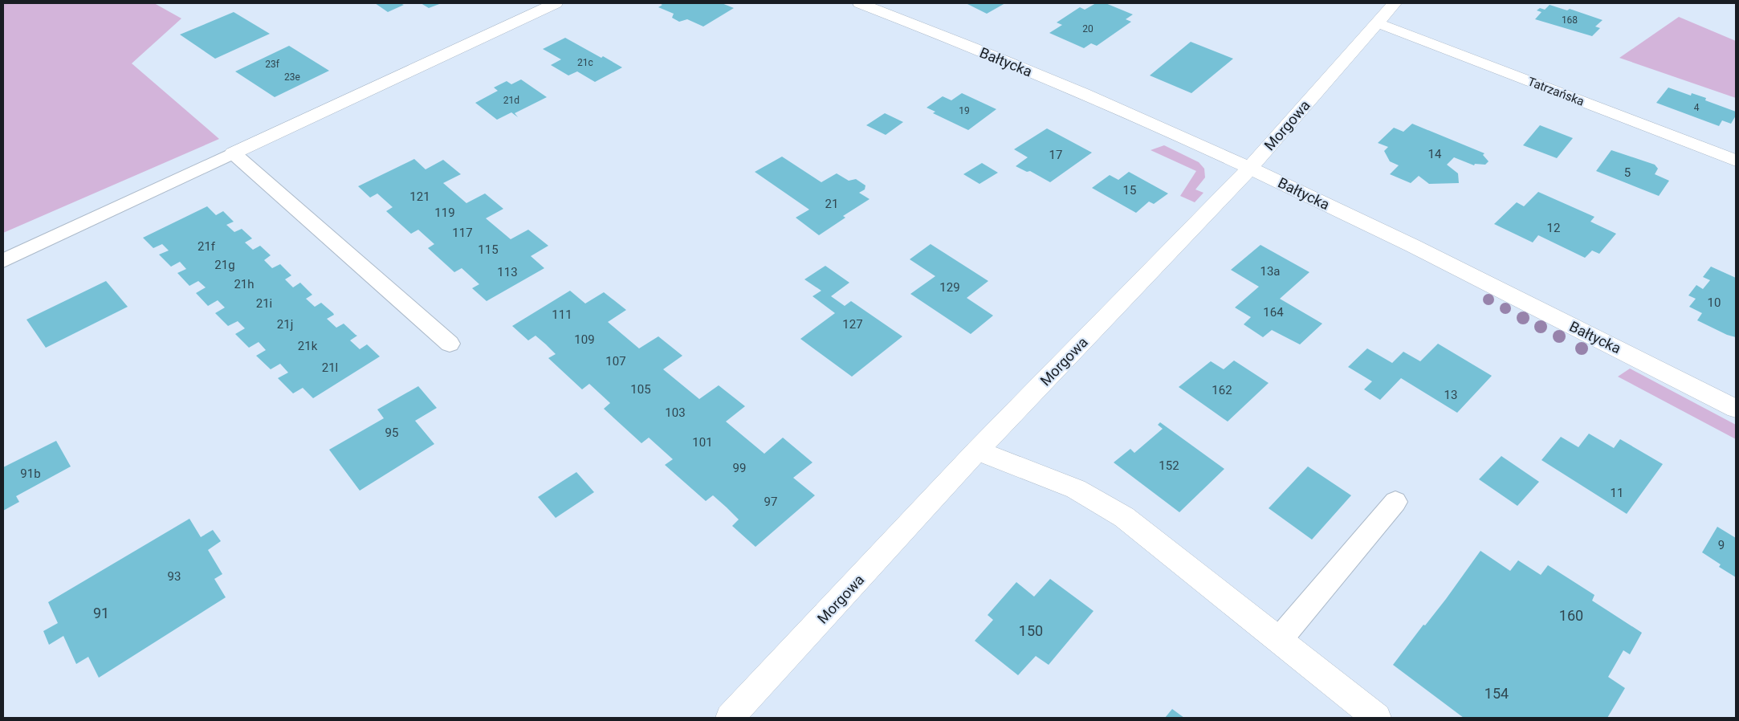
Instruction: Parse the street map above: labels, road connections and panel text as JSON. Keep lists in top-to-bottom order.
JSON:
{
  "streets": {
    "street": ["Bałtycka", "Tatrzańska", "Morgowa"]
  },
  "crossings": [
    ["Bałtycka", "Morgowa"],
    ["Tatrzańska", "Morgowa"]
  ],
  "house_numbers": [
    "168",
    "20",
    "21c",
    "23f",
    "23e",
    "21d",
    "4",
    "19",
    "14",
    "17",
    "5",
    "15",
    "121",
    "21",
    "119",
    "12",
    "117",
    "21f",
    "115",
    "21g",
    "13a",
    "113",
    "21h",
    "129",
    "10",
    "21i",
    "164",
    "111",
    "21j",
    "127",
    "109",
    "21k",
    "107",
    "21l",
    "105",
    "162",
    "13",
    "103",
    "95",
    "101",
    "152",
    "99",
    "91b",
    "11",
    "97",
    "9",
    "93",
    "91",
    "160",
    "150",
    "154"
  ]
}
